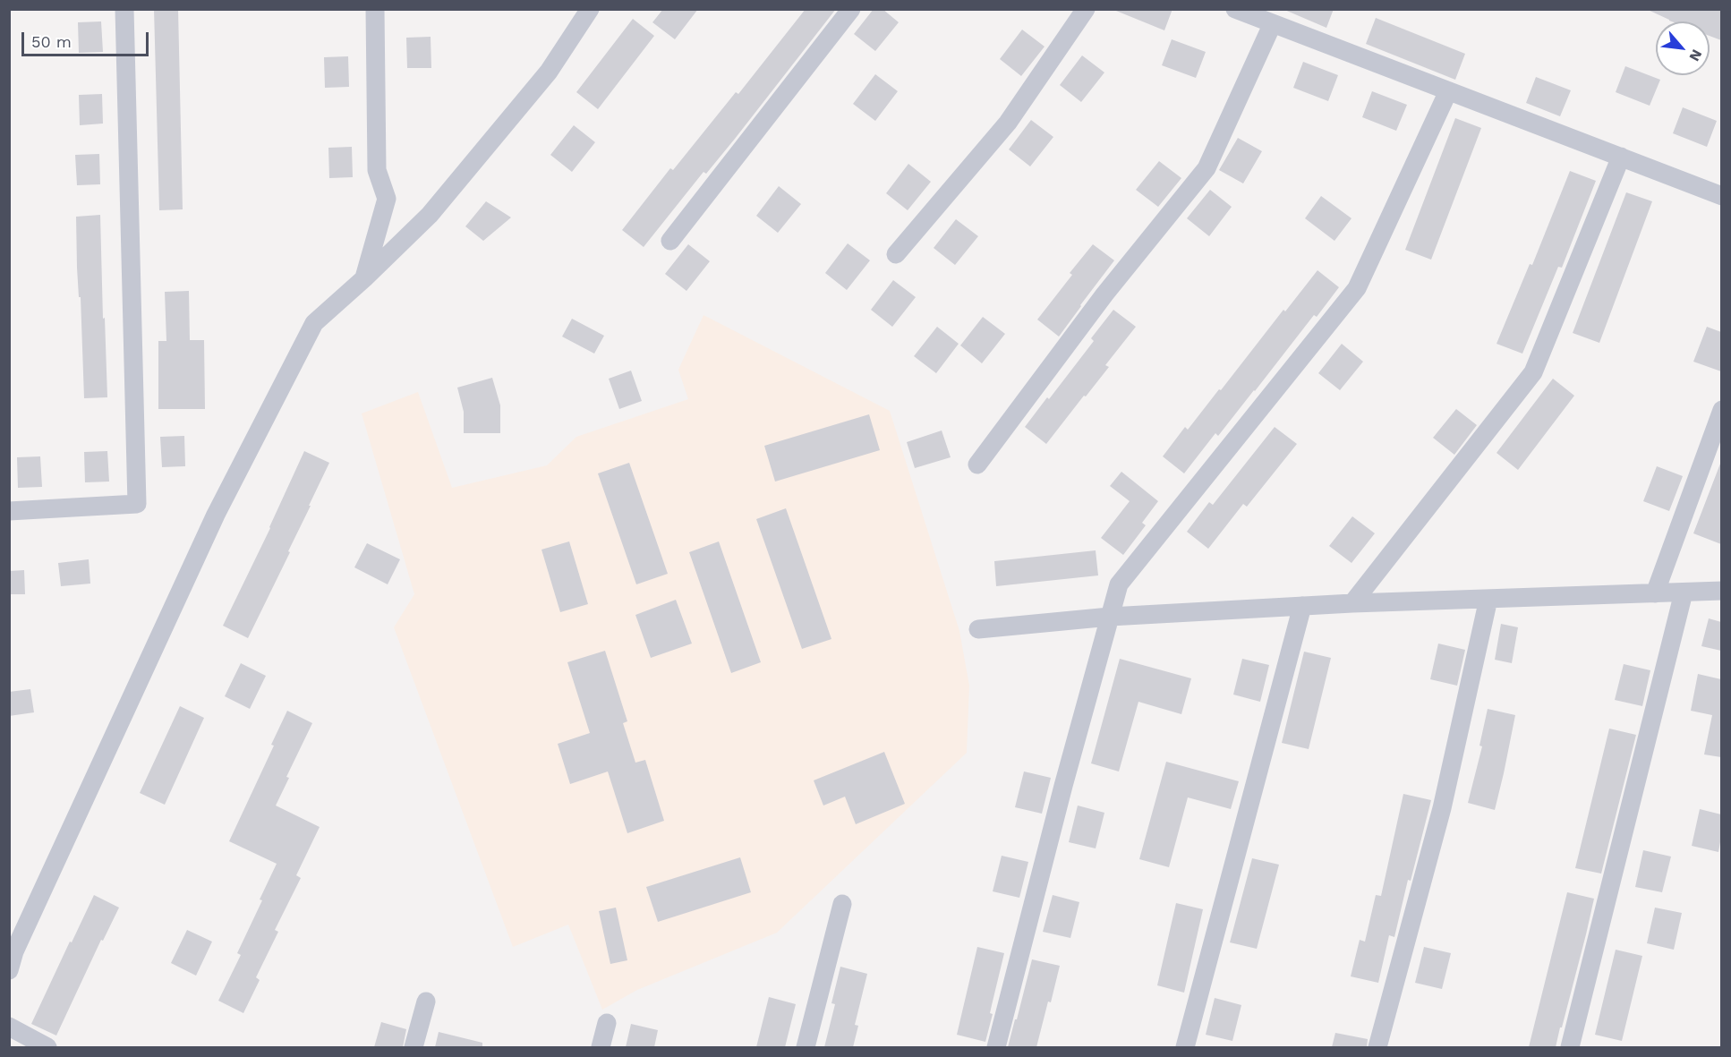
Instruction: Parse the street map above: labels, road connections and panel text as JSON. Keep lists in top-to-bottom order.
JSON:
{
  "scale_bar": "50 m",
  "north": "bottom right"
}
